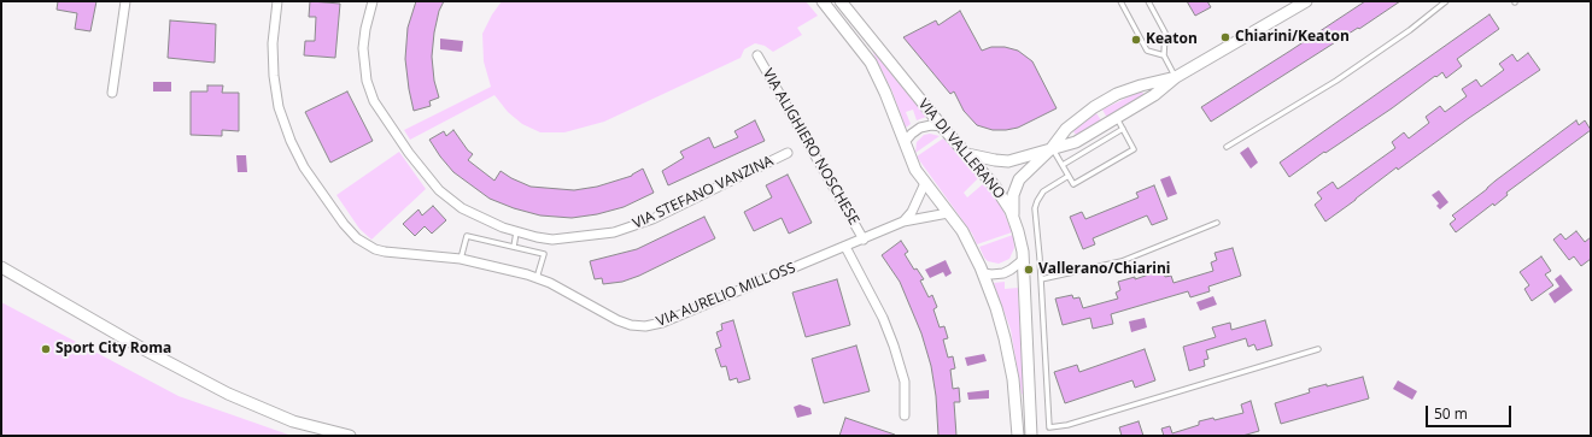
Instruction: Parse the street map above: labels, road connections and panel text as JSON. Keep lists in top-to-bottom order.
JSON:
{
  "streets": {
    "street": [
      "VIA ALIGHIERO NOSCHESE",
      "VIA DI VALLERANO",
      "VIA STEFANO VANZINA",
      "VIA AURELIO MILLOSS"
    ]
  },
  "crossings": [
    ["VIA ALIGHIERO NOSCHESE", "VIA AURELIO MILLOSS"],
    ["VIA DI VALLERANO", "VIA AURELIO MILLOSS"]
  ],
  "places": [
    "Chiarini/Keaton",
    "Keaton",
    "Vallerano/Chiarini",
    "Sport City Roma"
  ],
  "scale_bar": "50 m"
}
